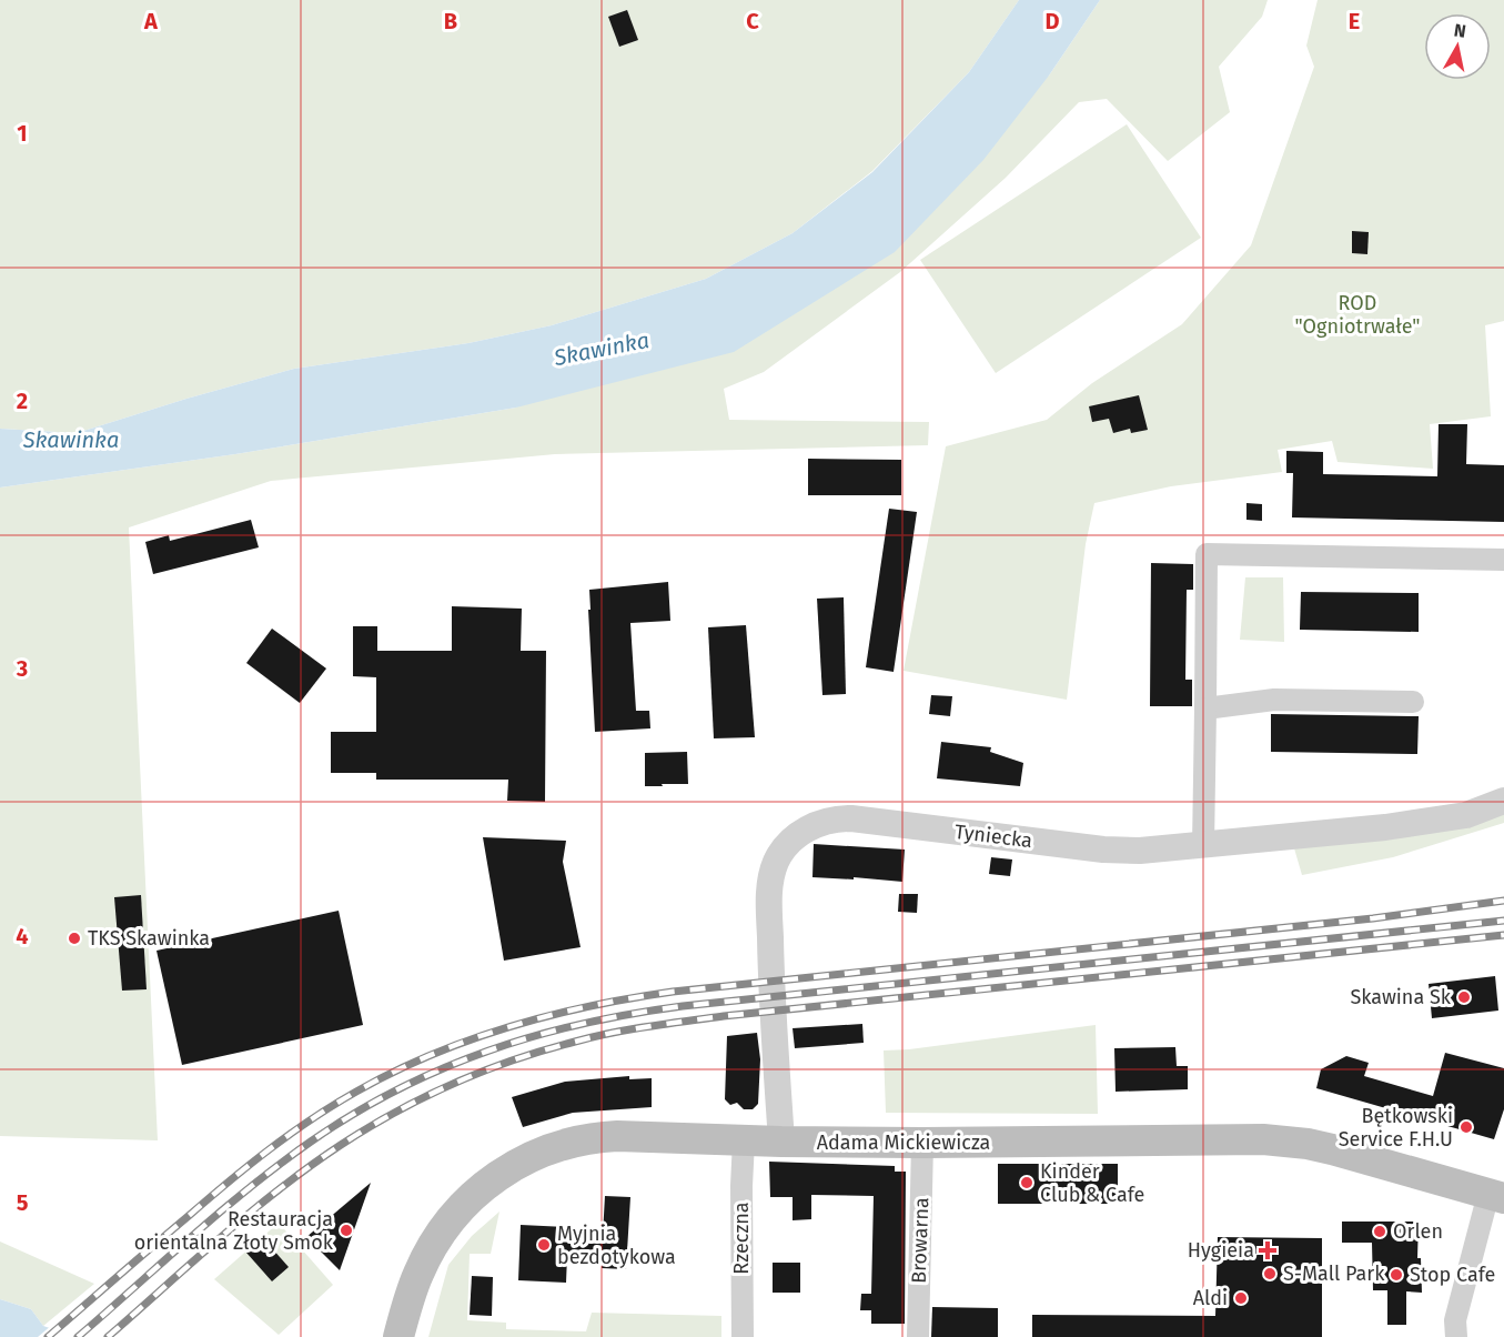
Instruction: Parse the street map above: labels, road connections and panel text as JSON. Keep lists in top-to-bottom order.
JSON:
{
  "streets": {
    "main road": ["Adama Mickiewicza"],
    "street": ["Tyniecka", "Rzeczna", "Browarna"]
  },
  "crossings": [
    ["Tyniecka", "Adama Mickiewicza"],
    ["Adama Mickiewicza", "Rzeczna"],
    ["Adama Mickiewicza", "Browarna"]
  ],
  "water": ["Skawinka"],
  "parks": ["ROD \"Ogniotrwałe\""],
  "places": {
    "other": [
      "TKS Skawinka",
      "Skawina Sk",
      "Bętkowski Service F.H.U",
      "Kinder Club & Cafe",
      "Restauracja orientalna Złoty Smok",
      "Orlen",
      "Myjnia bezdotykowa",
      "S-Mall Park",
      "Stop Cafe",
      "Aldi"
    ],
    "health": ["Hygieia"]
  },
  "north": "top",
  "grid": {
    "columns": [
      "A",
      "B",
      "C",
      "D",
      "E"
    ],
    "rows": [
      "1",
      "2",
      "3",
      "4",
      "5"
    ]
  }
}
